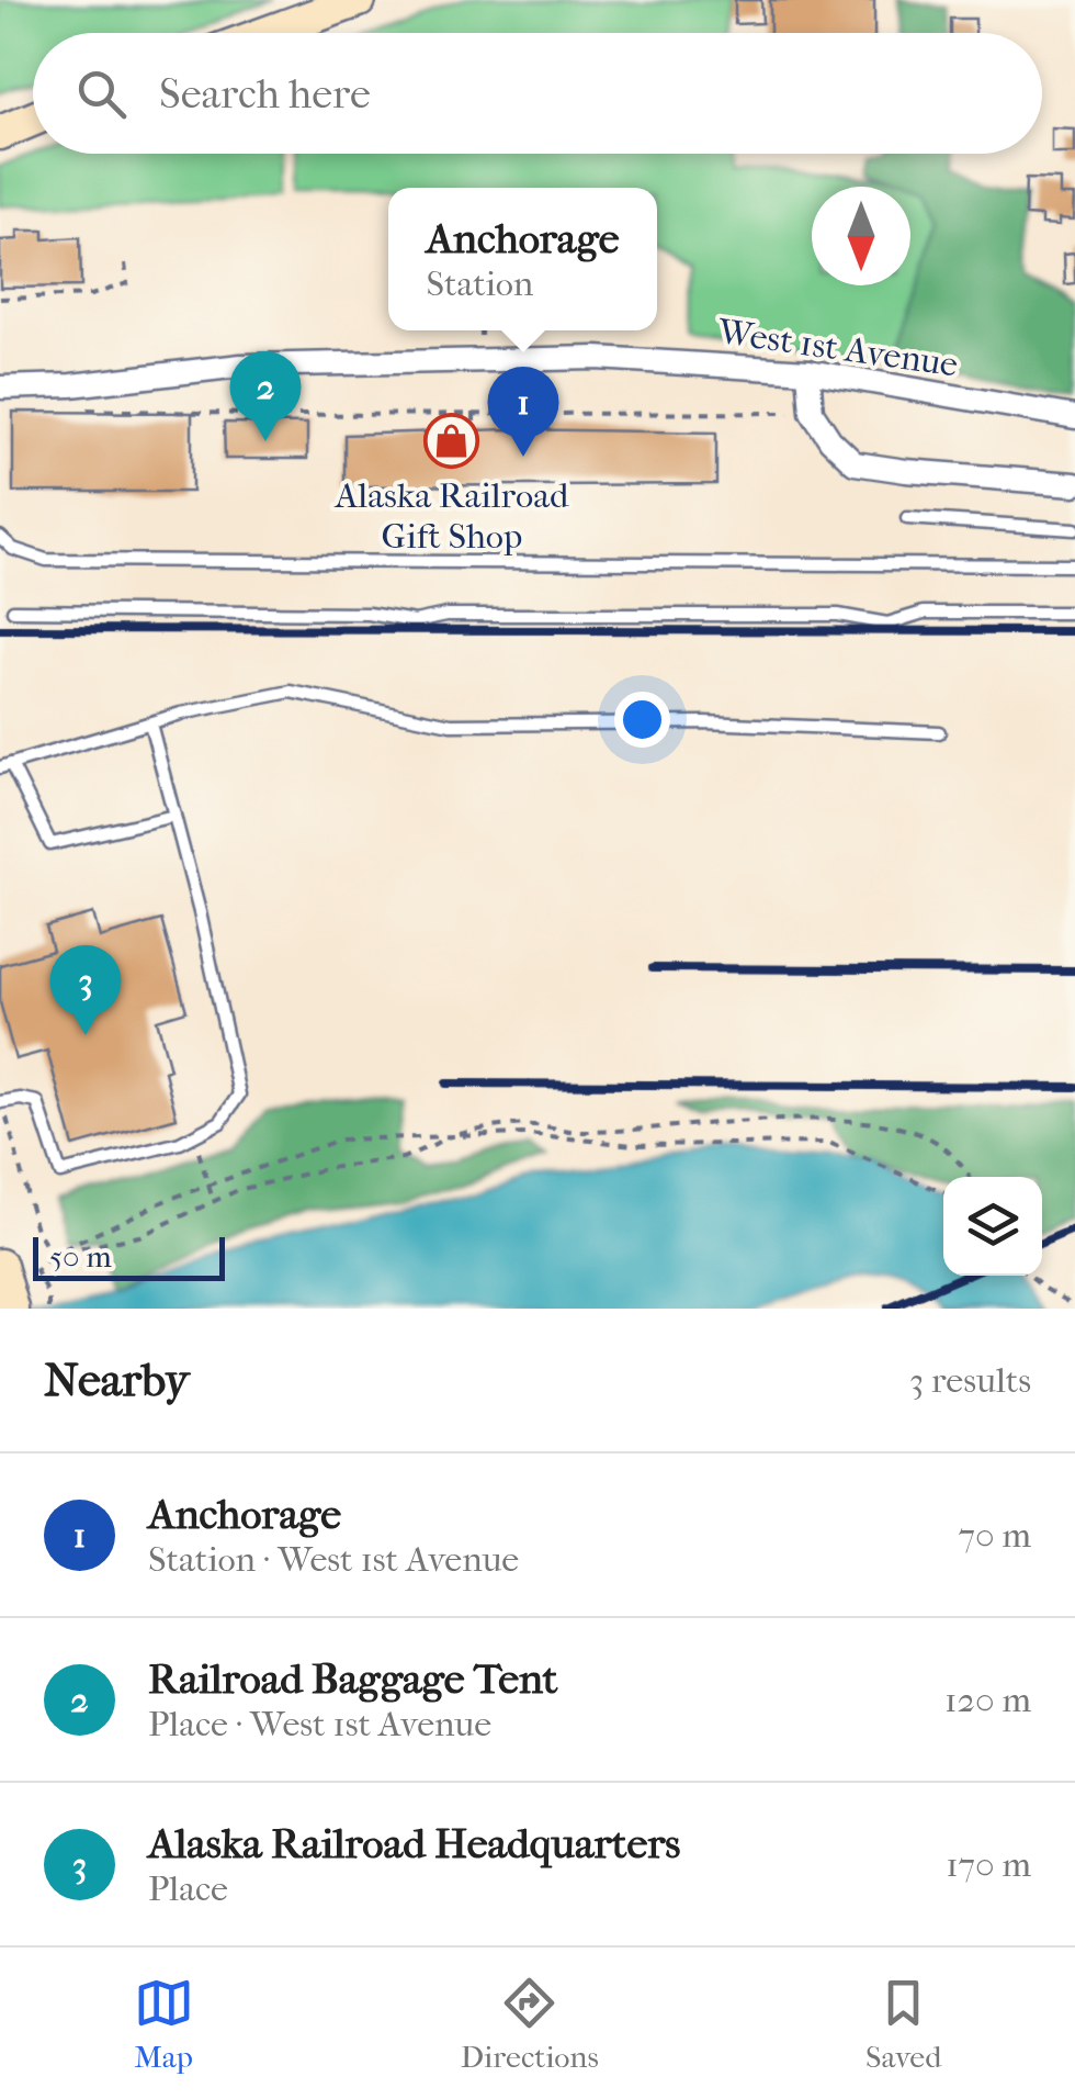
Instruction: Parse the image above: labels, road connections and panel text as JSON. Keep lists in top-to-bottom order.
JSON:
{
  "streets": {
    "street": ["West 1st Avenue"]
  },
  "places": {
    "shop": ["Alaska Railroad Gift Shop"]
  },
  "scale_bar": "50 m",
  "north": "bottom",
  "page": {
    "search": "Search here",
    "popup": ["Anchorage", "Station"],
    "pins": ["2", "1", "3"],
    "scale": "50 m",
    "heading": ["Nearby", "3 results"],
    "list": [
      {
        "mark": "1",
        "name": "Anchorage",
        "note": "Station · West 1st Avenue",
        "value": "70 m"
      },
      {
        "mark": "2",
        "name": "Railroad Baggage Tent",
        "note": "Place · West 1st Avenue",
        "value": "120 m"
      },
      {
        "mark": "3",
        "name": "Alaska Railroad Headquarters",
        "note": "Place",
        "value": "170 m"
      }
    ],
    "nav": ["Map", "Directions", "Saved"]
  }
}
